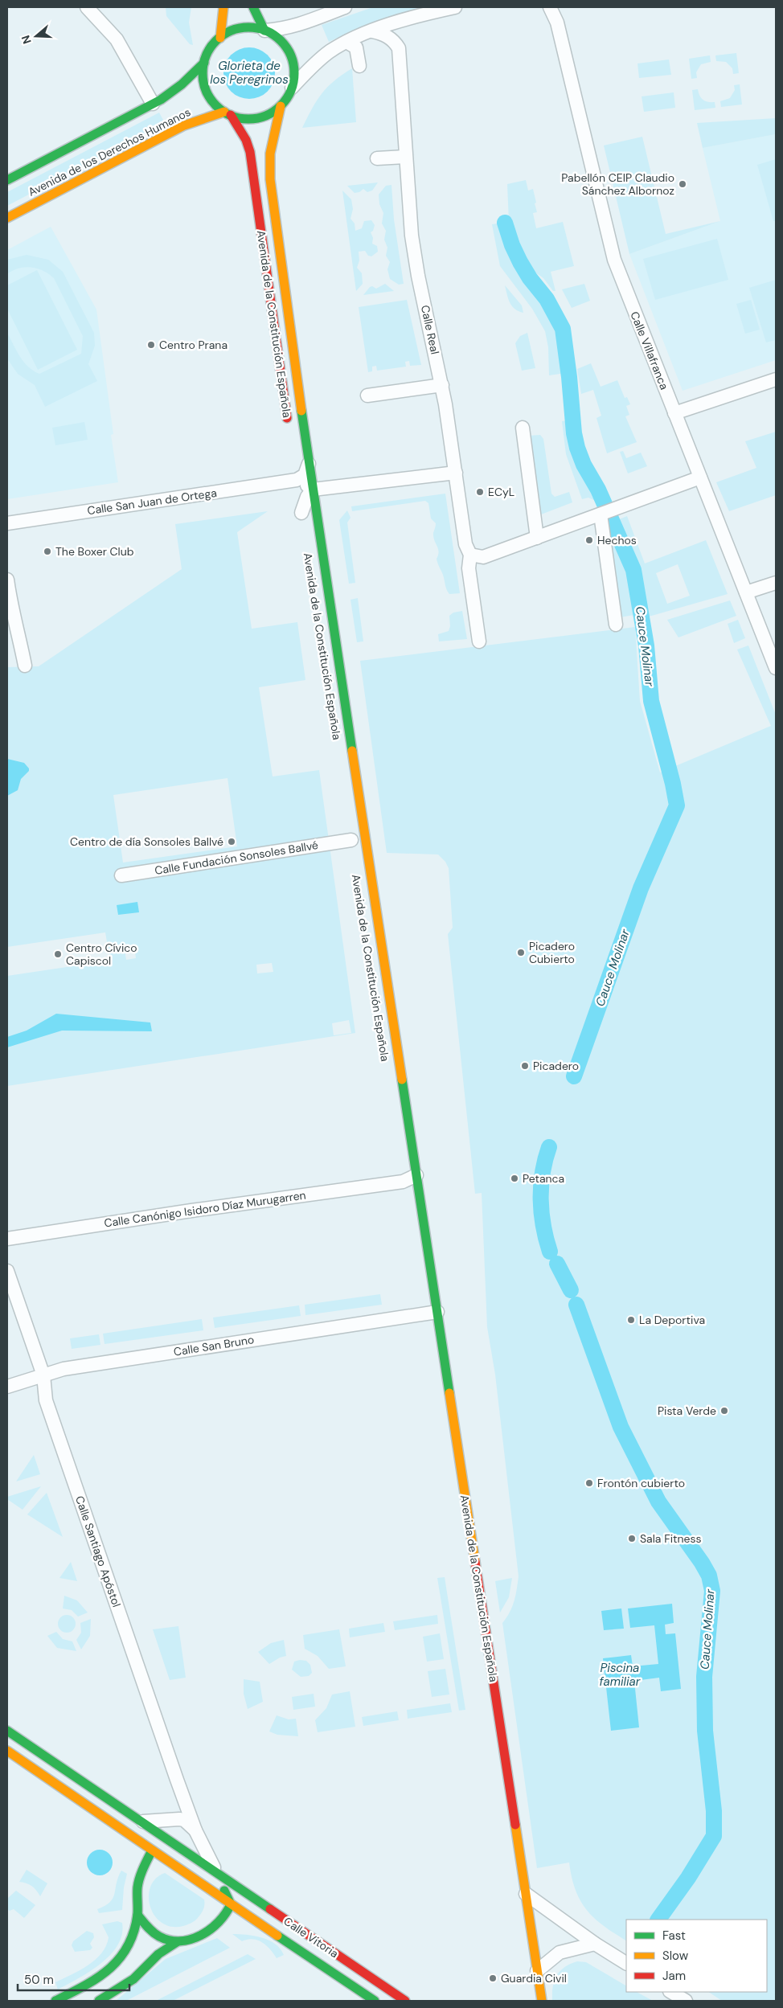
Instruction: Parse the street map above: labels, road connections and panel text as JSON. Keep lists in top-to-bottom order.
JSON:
{
  "streets": {
    "main road": ["Avenida de los Derechos Humanos", "Avenida de la Constitución Española", "Calle Vitoria"],
    "street": [
      "Calle Real",
      "Calle Villafranca",
      "Calle San Juan de Ortega",
      "Calle Fundación Sonsoles Ballvé",
      "Calle Canónigo Isidoro Díaz Murugarren",
      "Calle San Bruno",
      "Calle Santiago Apóstol"
    ]
  },
  "crossings": [
    ["Avenida de los Derechos Humanos", "Avenida de la Constitución Española"],
    ["Avenida de la Constitución Española", "Calle Canónigo Isidoro Díaz Murugarren"],
    ["Avenida de la Constitución Española", "Calle San Bruno"],
    ["Calle San Bruno", "Calle Santiago Apóstol"],
    ["Calle Santiago Apóstol", "Calle Vitoria"]
  ],
  "water": ["Glorieta de los Peregrinos", "Cauce Molinar", "Piscina familiar"],
  "places": [
    "Pabellón CEIP Claudio Sánchez Albornoz",
    "Centro Prana",
    "ECyL",
    "Hechos",
    "The Boxer Club",
    "Centro de día Sonsoles Ballvé",
    "Picadero Cubierto",
    "Centro Cívico Capiscol",
    "Picadero",
    "Petanca",
    "La Deportiva",
    "Pista Verde",
    "Frontón cubierto",
    "Sala Fitness",
    "Guardia Civil"
  ],
  "legend": ["Fast", "Slow", "Jam"],
  "scale_bar": "50 m",
  "north": "left"
}
